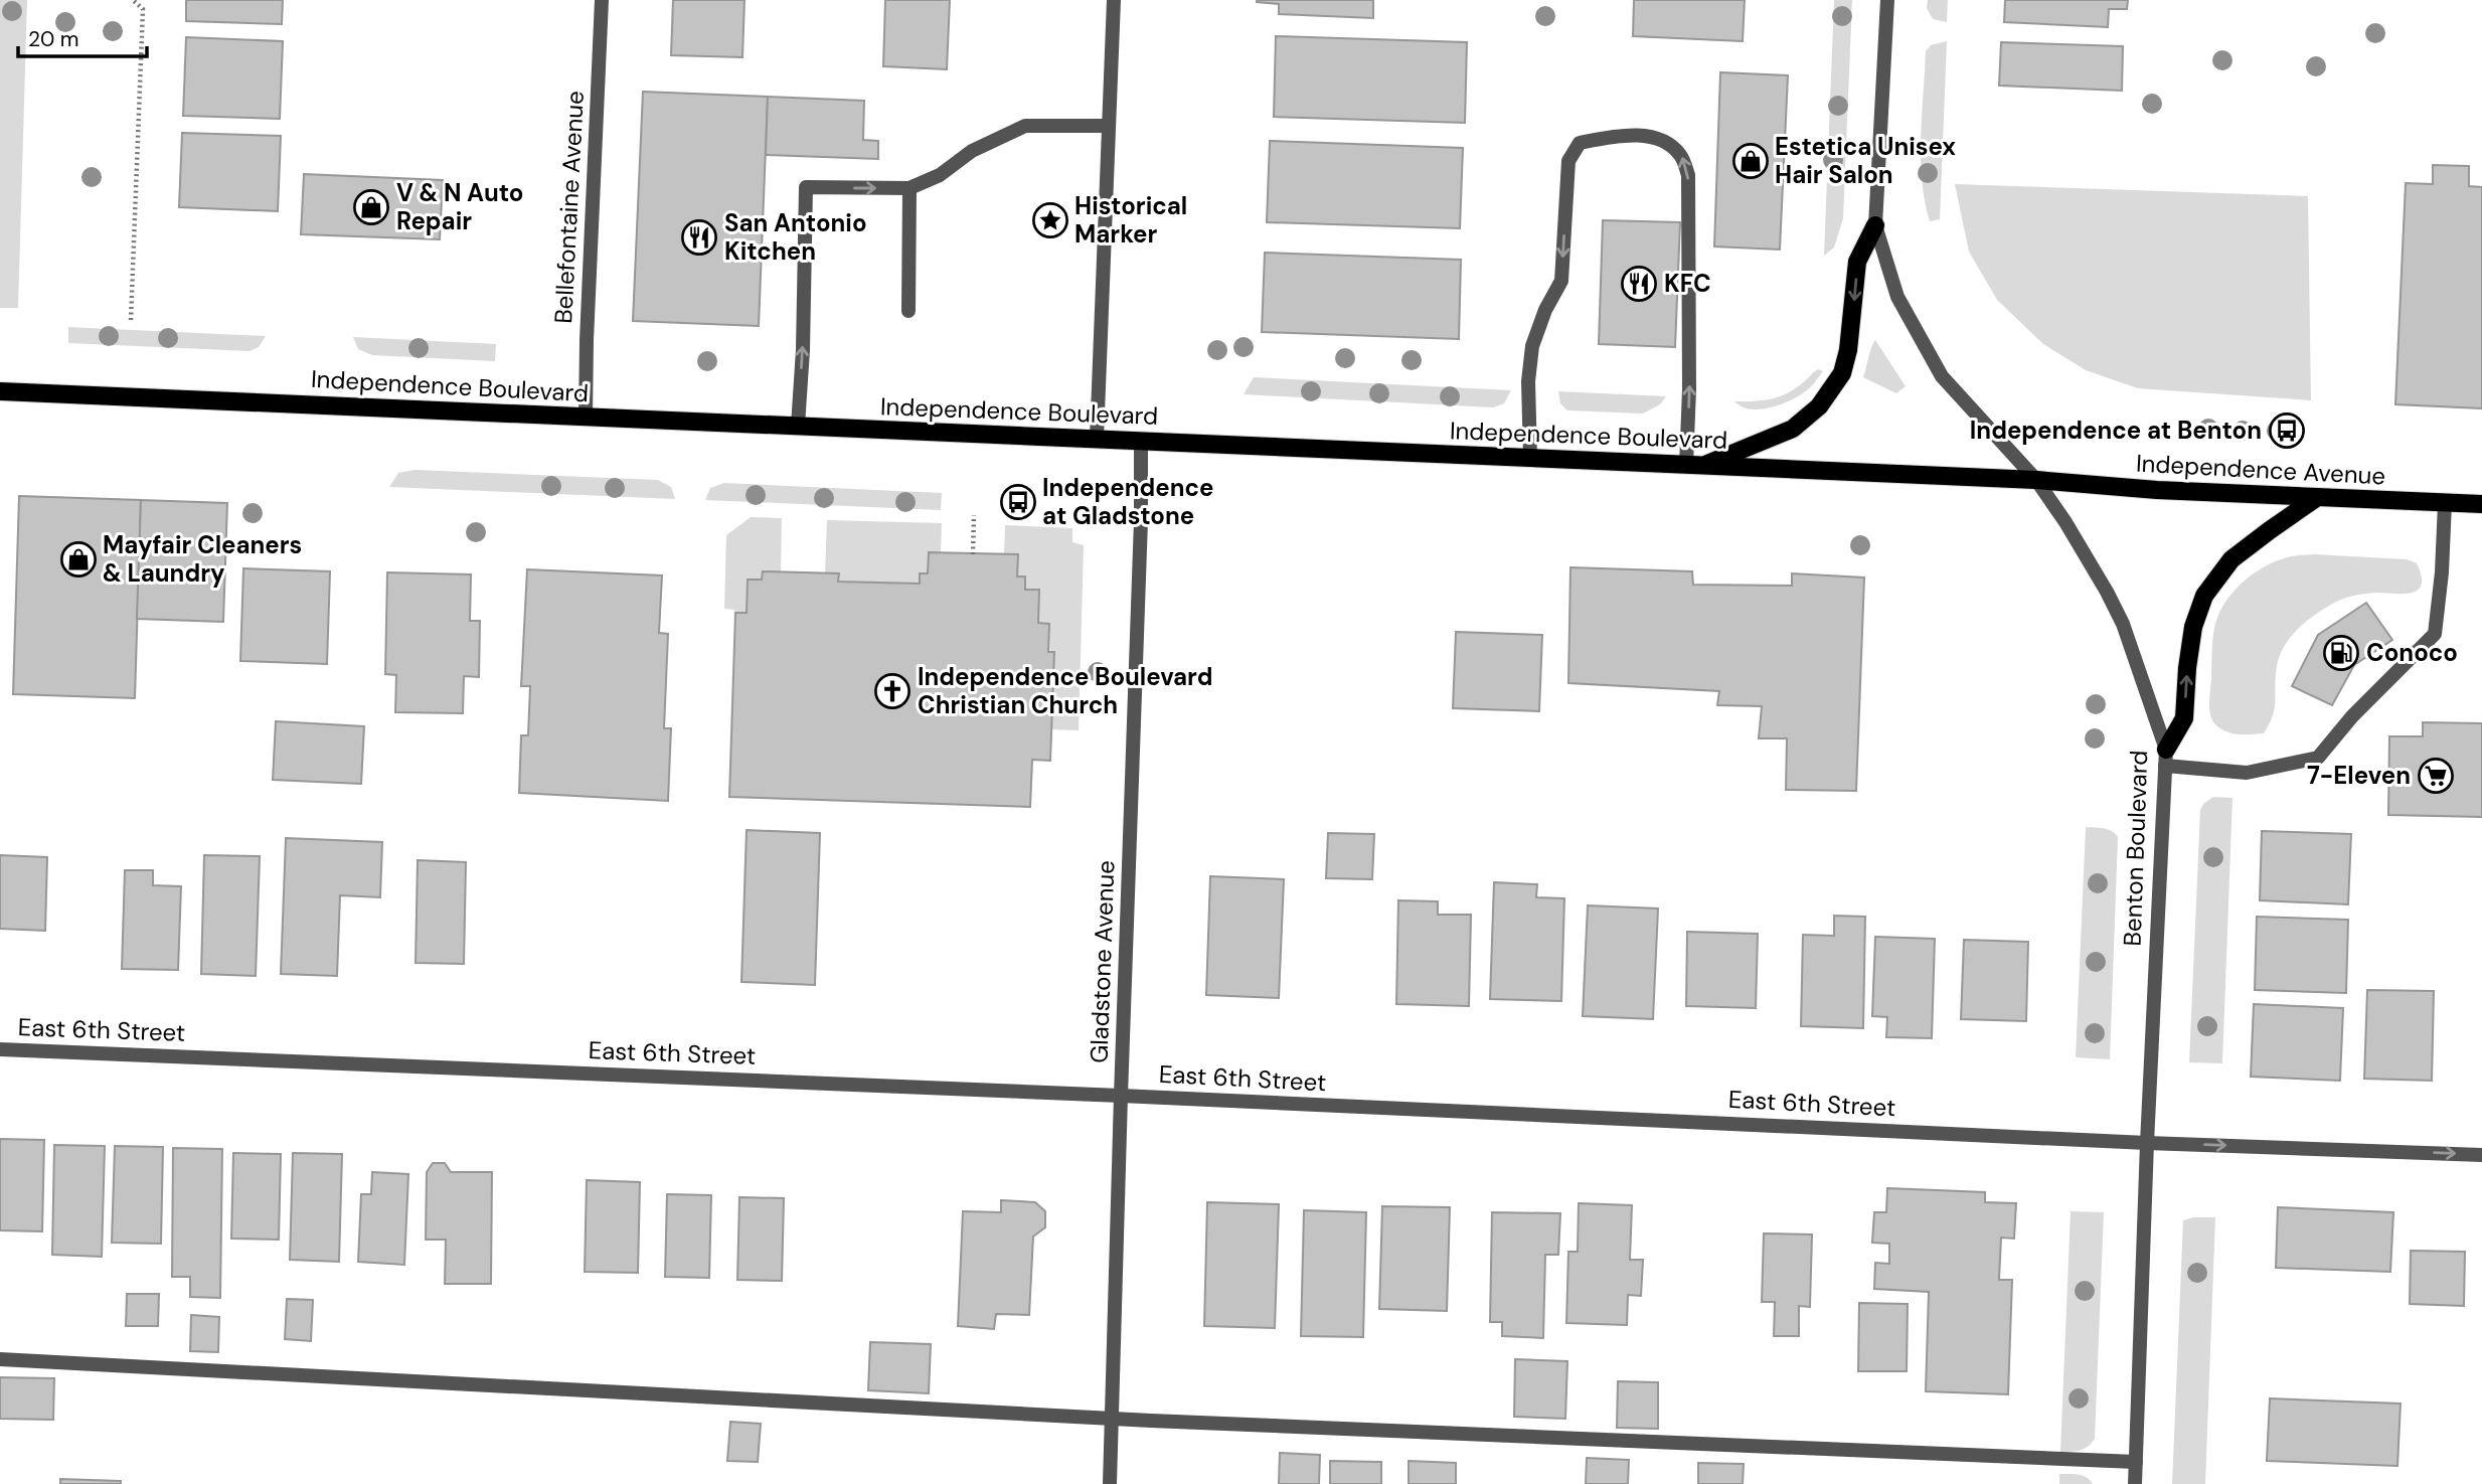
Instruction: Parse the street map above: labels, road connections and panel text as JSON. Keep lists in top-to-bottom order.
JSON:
{
  "streets": {
    "main road": ["Independence Boulevard", "Independence Avenue"],
    "street": [
      "Bellefontaine Avenue",
      "Benton Boulevard",
      "Gladstone Avenue",
      "East 6th Street"
    ]
  },
  "crossings": [
    ["Bellefontaine Avenue", "Independence Boulevard"],
    ["Independence Boulevard", "Independence Avenue"],
    ["Independence Boulevard", "Benton Boulevard"],
    ["Independence Boulevard", "Gladstone Avenue"],
    ["Independence Avenue", "Benton Boulevard"],
    ["Benton Boulevard", "East 6th Street"],
    ["Gladstone Avenue", "East 6th Street"]
  ],
  "places": {
    "shop": ["Estetica Unisex Hair Salon", "V & N Auto Repair", "Mayfair Cleaners & Laundry"],
    "place": ["Historical Marker"],
    "restaurant": ["San Antonio Kitchen", "KFC"],
    "bus stop": ["Independence at Benton", "Independence at Gladstone"],
    "fuel station": ["Conoco"],
    "church": ["Independence Boulevard Christian Church"],
    "supermarket": ["7-Eleven"]
  },
  "scale_bar": "20 m"
}
